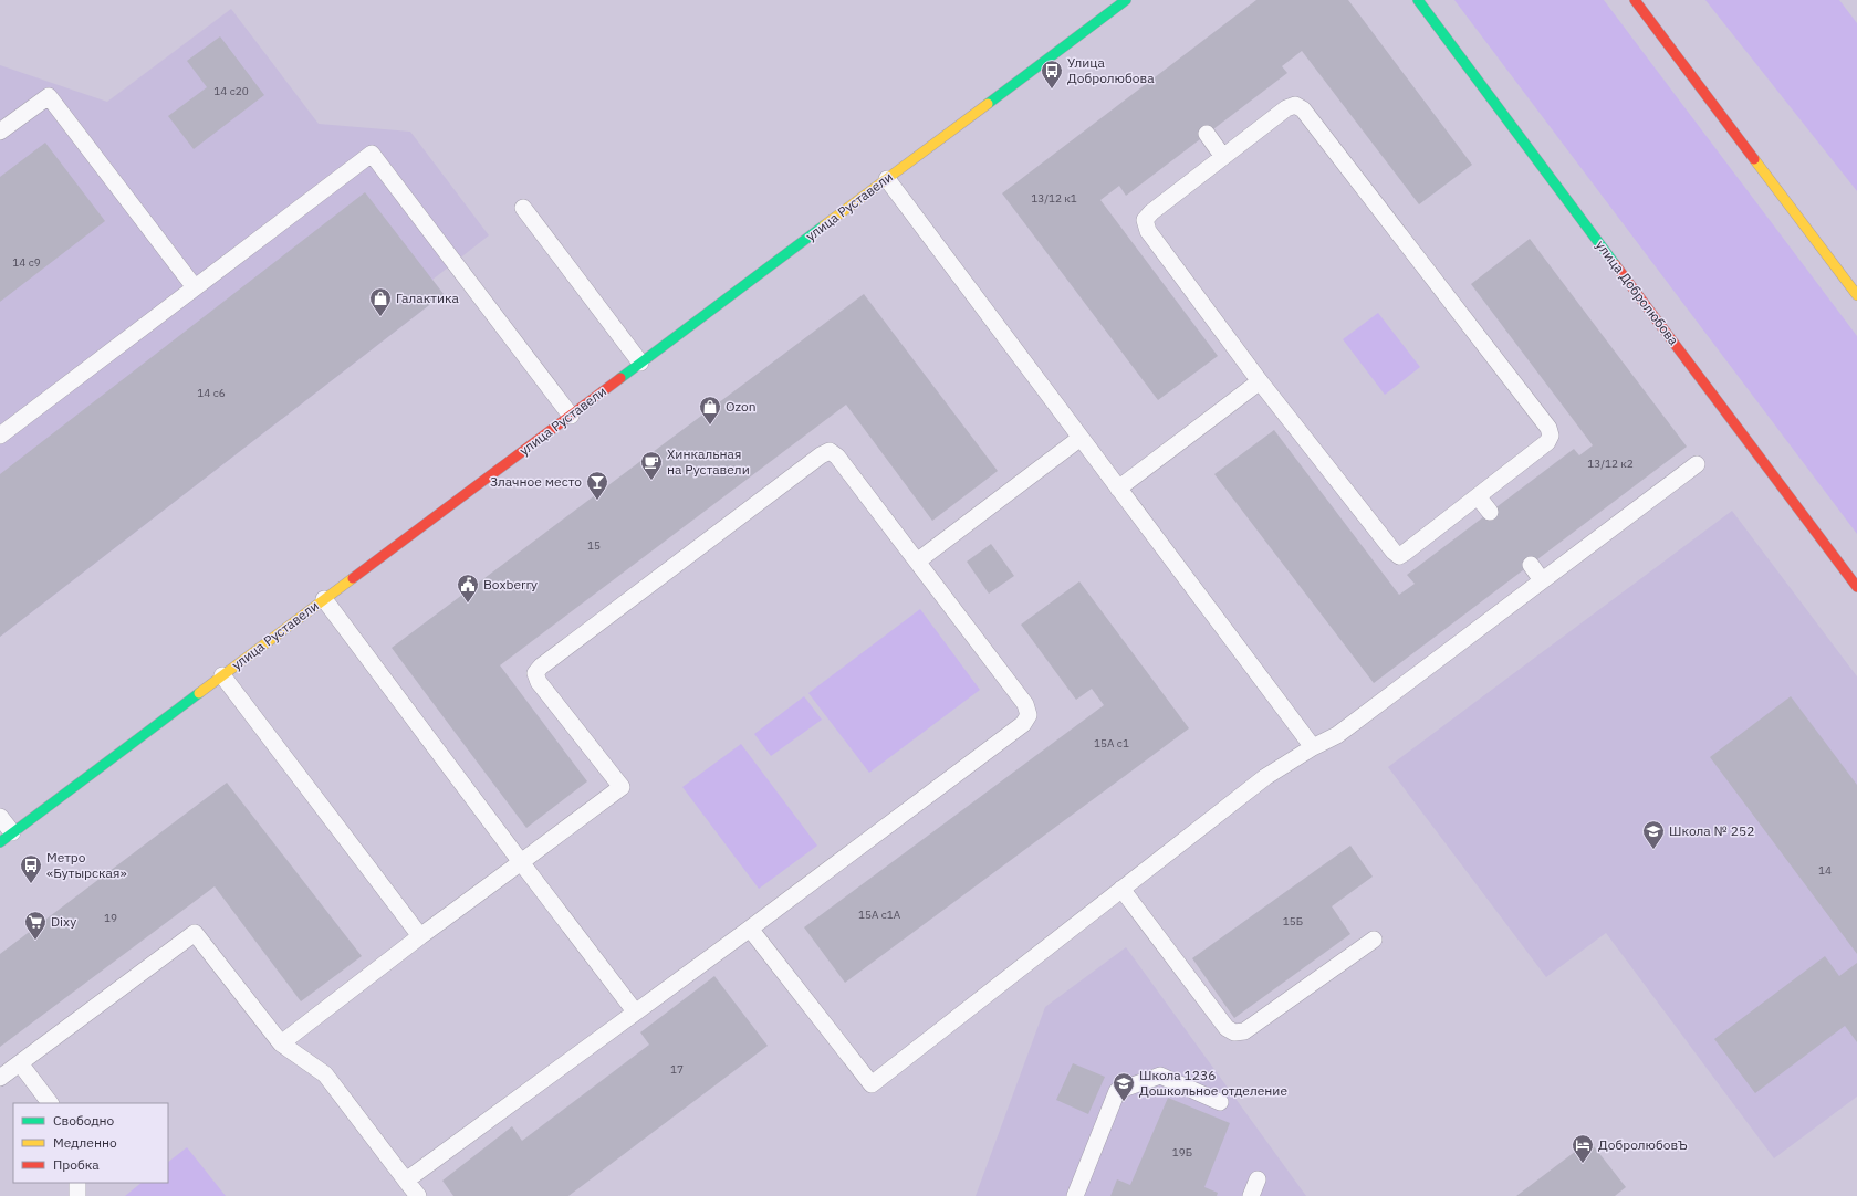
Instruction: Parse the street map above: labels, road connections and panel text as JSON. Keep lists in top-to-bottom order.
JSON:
{
  "streets": {
    "main road": ["улица Руставели", "улица Добролюбова"]
  },
  "places": {
    "bus stop": ["Улица Добролюбова", "Метро «Бутырская»"],
    "shop": ["Галактика", "Ozon"],
    "cafe": ["Хинкальная на Руставели"],
    "bar": ["Злачное место"],
    "public building": ["Boxberry"],
    "school or university": ["Школа № 252", "Школа 1236 Дошкольное отделение"],
    "supermarket": ["Dixy"],
    "hotel": ["ДобролюбовЪ"]
  },
  "house_numbers": [
    "14 с20",
    "13/12 к1",
    "14 с9",
    "14 с6",
    "13/12 к2",
    "15",
    "15А с1",
    "14",
    "15А с1А",
    "19",
    "15Б",
    "17",
    "19Б"
  ],
  "legend": ["Свободно", "Медленно", "Пробка"]
}
